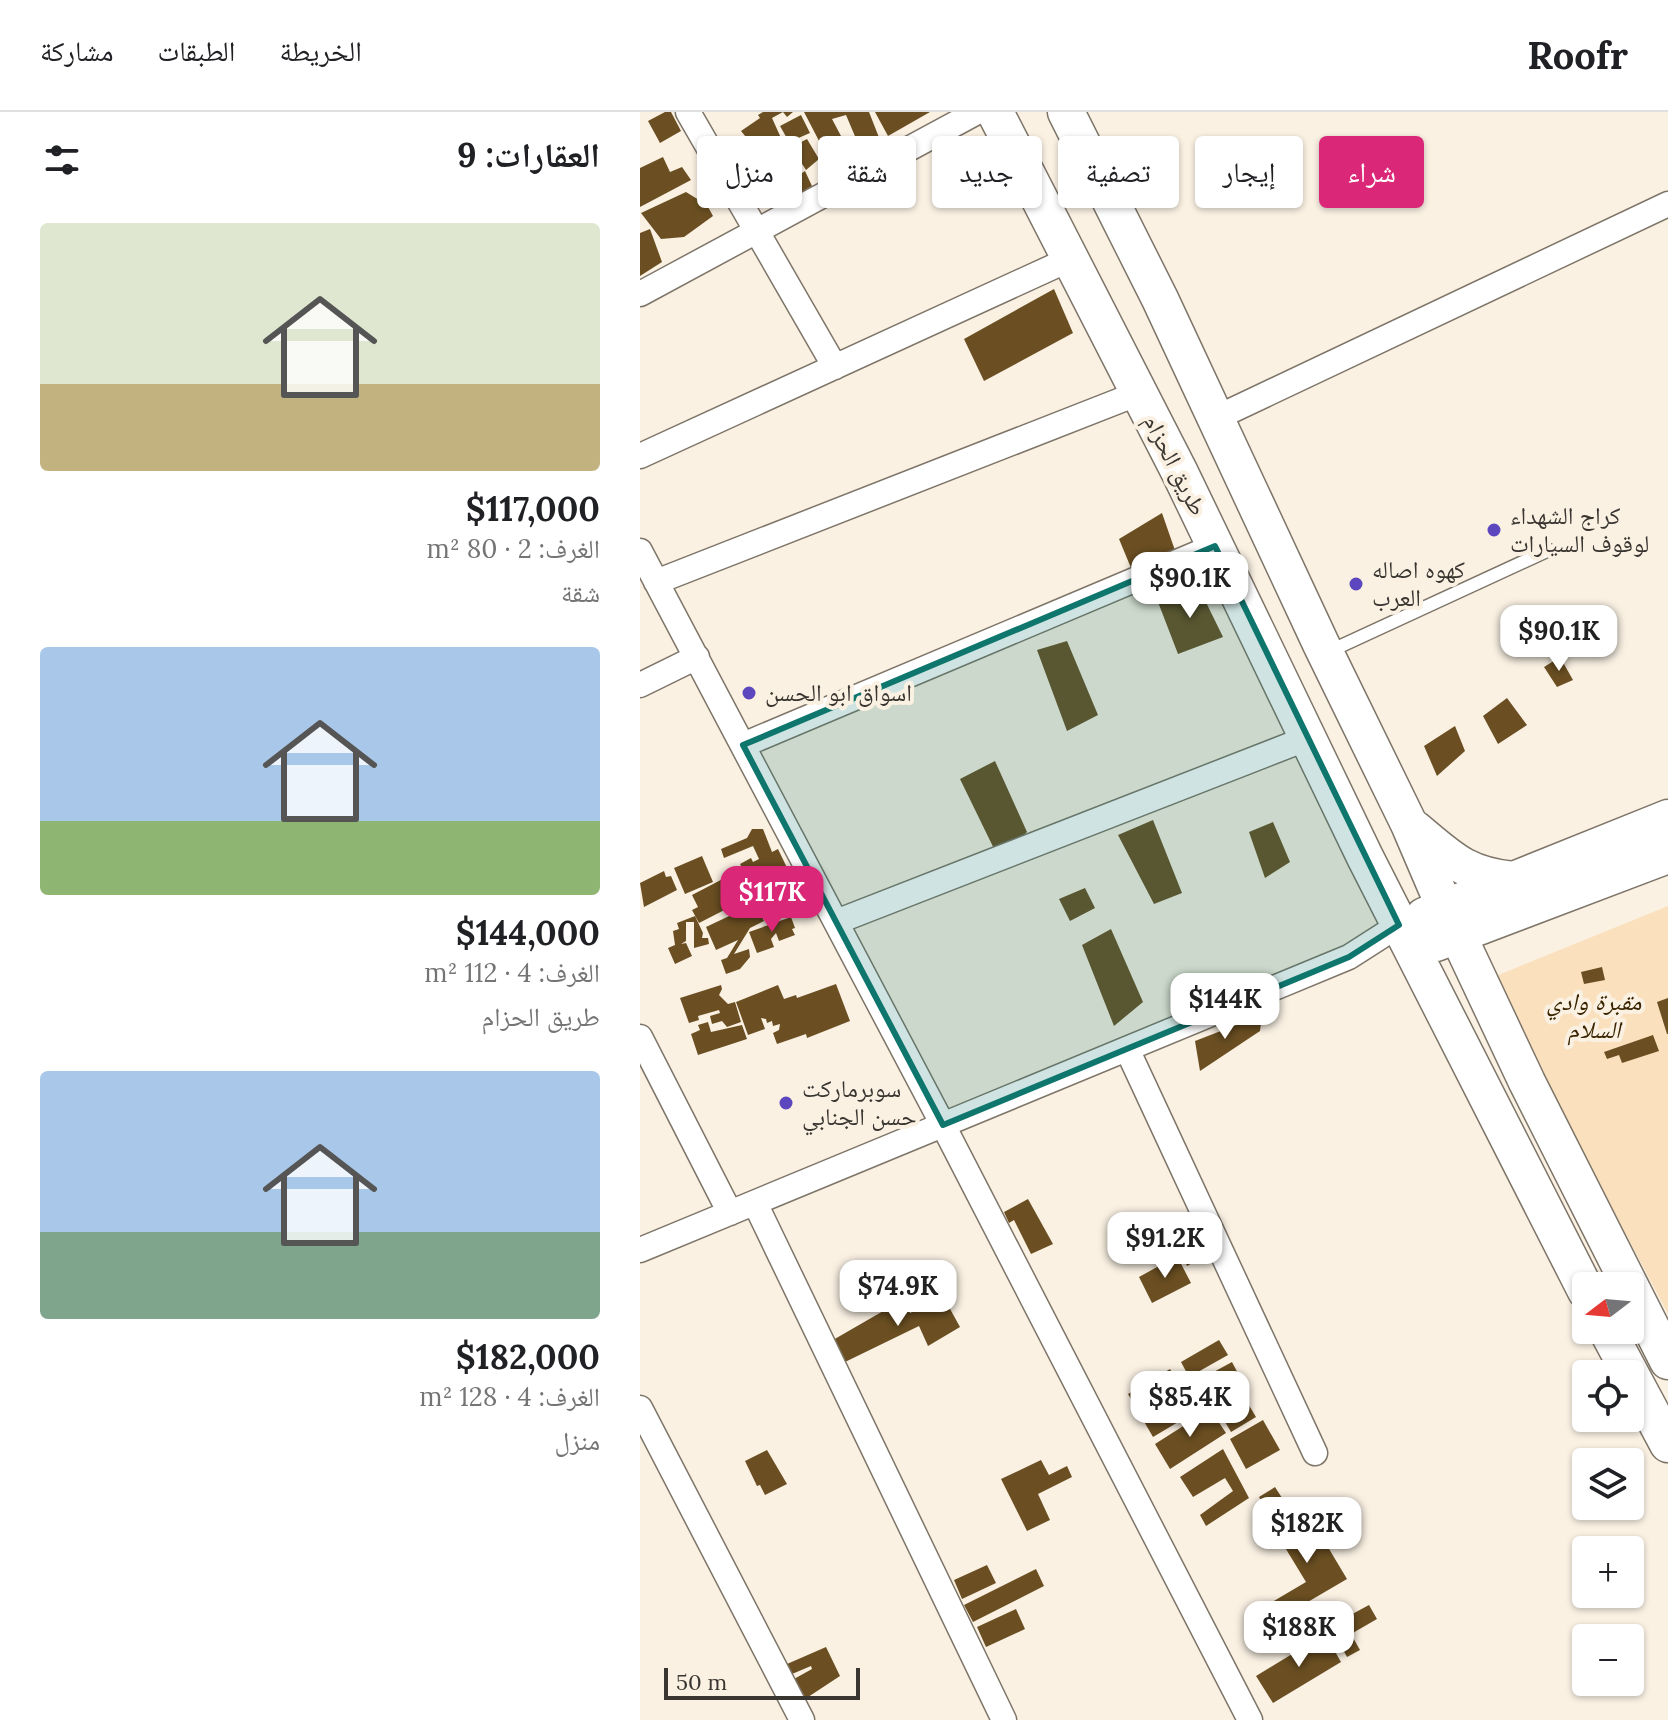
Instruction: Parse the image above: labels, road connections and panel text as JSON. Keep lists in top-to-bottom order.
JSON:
{
  "streets": {
    "main road": ["طريق الحزام"]
  },
  "parks": ["مقبرة وادي السلام"],
  "places": [
    "كراج الشهداء لوقوف السيارات",
    "كهوه اصاله العرب",
    "اسواق ابو الحسن",
    "سوبرماركت حسن الجنابي"
  ],
  "scale_bar": "50 m",
  "north": "left",
  "page": {
    "header": "Roofr",
    "nav": ["الخريطة", "الطبقات", "مشاركة"],
    "heading": "العقارات: 9",
    "chip": [
      "شراء",
      "إيجار",
      "تصفية",
      "جديد",
      "شقة",
      "منزل"
    ],
    "list": [
      {
        "name": "$117,000",
        "note": "الغرف: 2 · 80 m² · شقة"
      },
      {
        "name": "$144,000",
        "note": "الغرف: 4 · 112 m² · طريق الحزام"
      },
      {
        "name": "$182,000",
        "note": "الغرف: 4 · 128 m² · منزل"
      }
    ],
    "price": [
      "$90.1K",
      "$90.1K",
      "$117K",
      "$144K",
      "$91.2K",
      "$74.9K",
      "$85.4K",
      "$182K",
      "$188K"
    ],
    "map_buttons": ["+", "−"],
    "scale": "50 m"
  }
}
